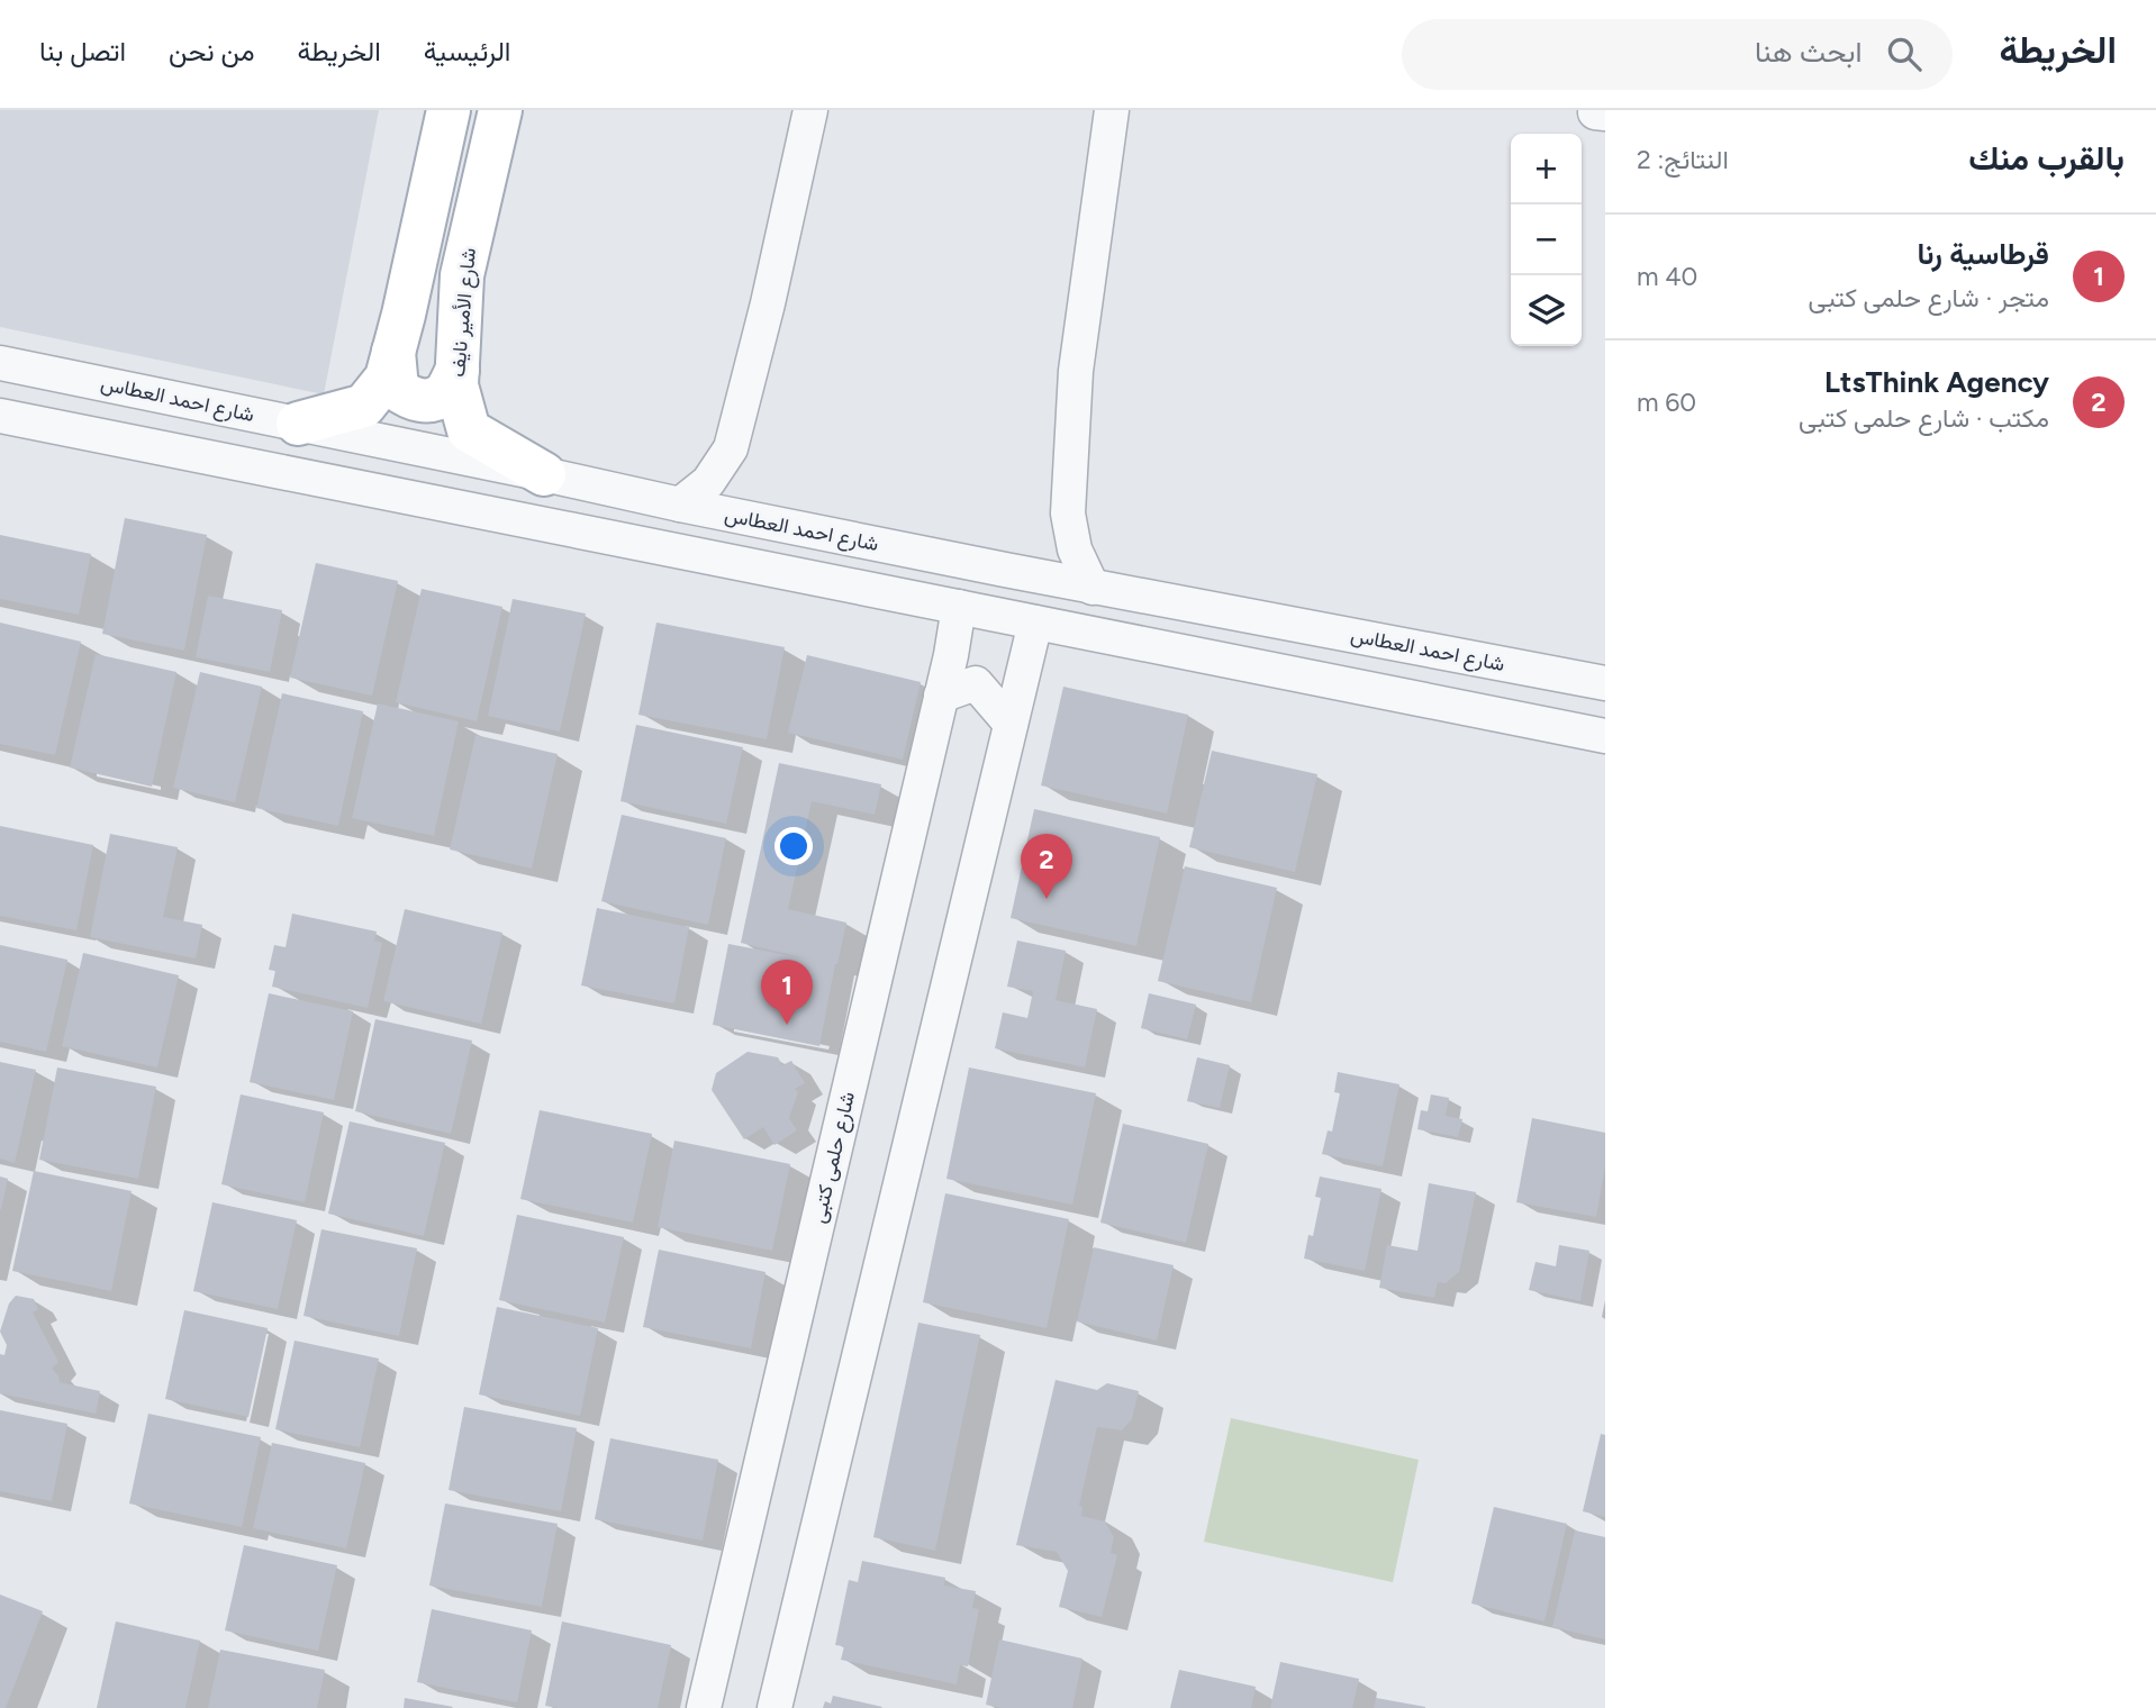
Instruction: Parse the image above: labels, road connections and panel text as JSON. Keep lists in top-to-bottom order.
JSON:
{
  "streets": {
    "main road": ["شارع الأمير نايف"],
    "street": ["شارع احمد العطاس", "شارع حلمى كتبى"]
  },
  "crossings": [
    ["شارع الأمير نايف", "شارع احمد العطاس"]
  ],
  "page": {
    "header": "الخريطة",
    "search": "ابحث هنا",
    "nav": [
      "الرئيسية",
      "الخريطة",
      "من نحن",
      "اتصل بنا"
    ],
    "heading": ["بالقرب منك", "النتائج: 2"],
    "map_buttons": ["+", "−"],
    "list": [
      {
        "mark": "1",
        "name": "قرطاسية رنا",
        "note": "متجر · شارع حلمى كتبى",
        "value": "40 m"
      },
      {
        "mark": "2",
        "name": "LtsThink Agency",
        "note": "مكتب · شارع حلمى كتبى",
        "value": "60 m"
      }
    ],
    "pins": ["2", "1"]
  }
}
